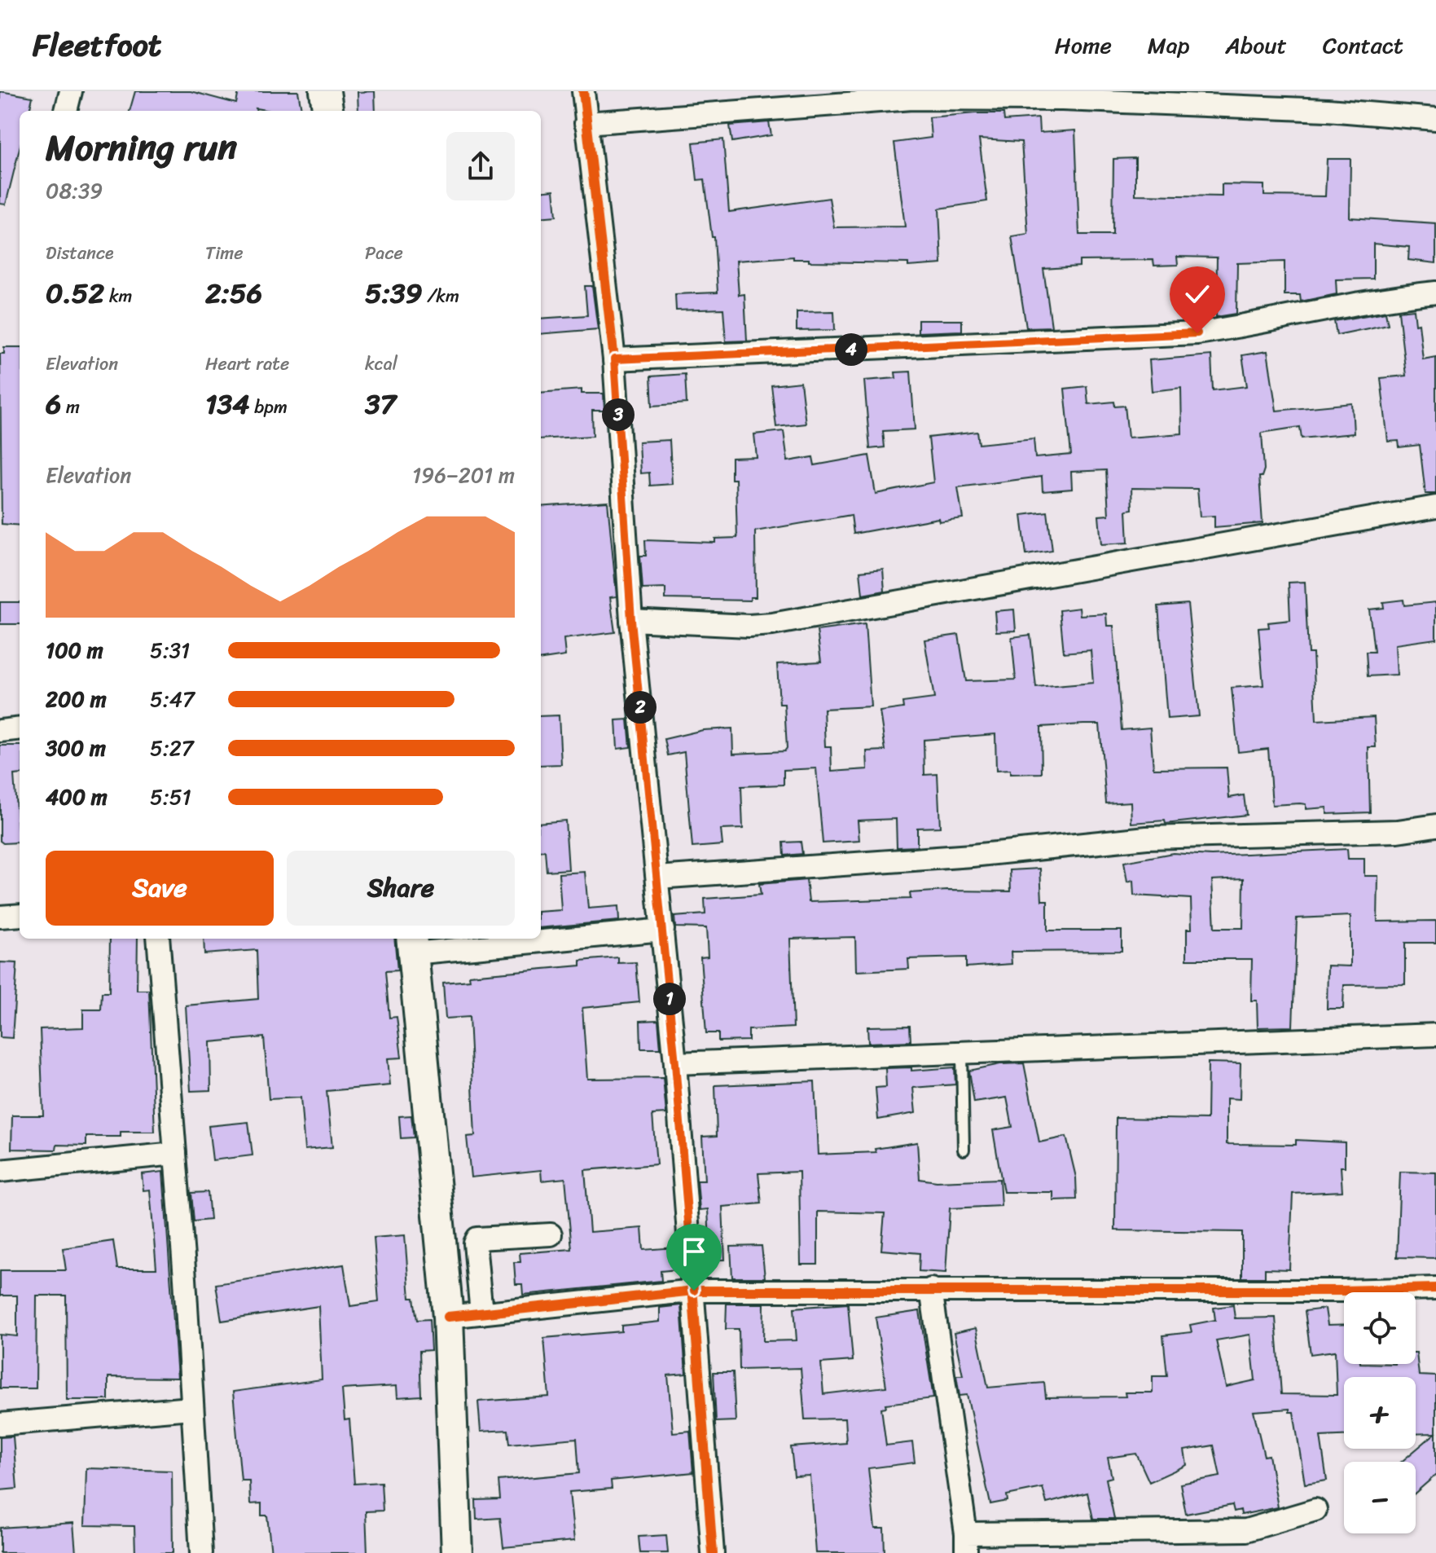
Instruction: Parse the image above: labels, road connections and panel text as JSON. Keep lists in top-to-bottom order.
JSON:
{
  "page": {
    "header": "Fleetfoot",
    "nav": [
      "Home",
      "Map",
      "About",
      "Contact"
    ],
    "heading": ["Morning run", "08:39"],
    "stats": [
      ["Distance", "0.52 km"],
      ["Time", "2:56"],
      ["Pace", "5:39 /km"],
      ["Elevation", "6 m"],
      ["Heart rate", "134 bpm"],
      ["kcal", "37"]
    ],
    "pins": [
      "4",
      "3",
      "2",
      "1"
    ],
    "chart": ["Elevation", "196–201 m"],
    "list": [
      {
        "name": "100 m",
        "note": "5:31"
      },
      {
        "name": "200 m",
        "note": "5:47"
      },
      {
        "name": "300 m",
        "note": "5:27"
      },
      {
        "name": "400 m",
        "note": "5:51"
      }
    ],
    "buttons": ["Save", "Share"],
    "map_buttons": ["+", "−"]
  }
}
